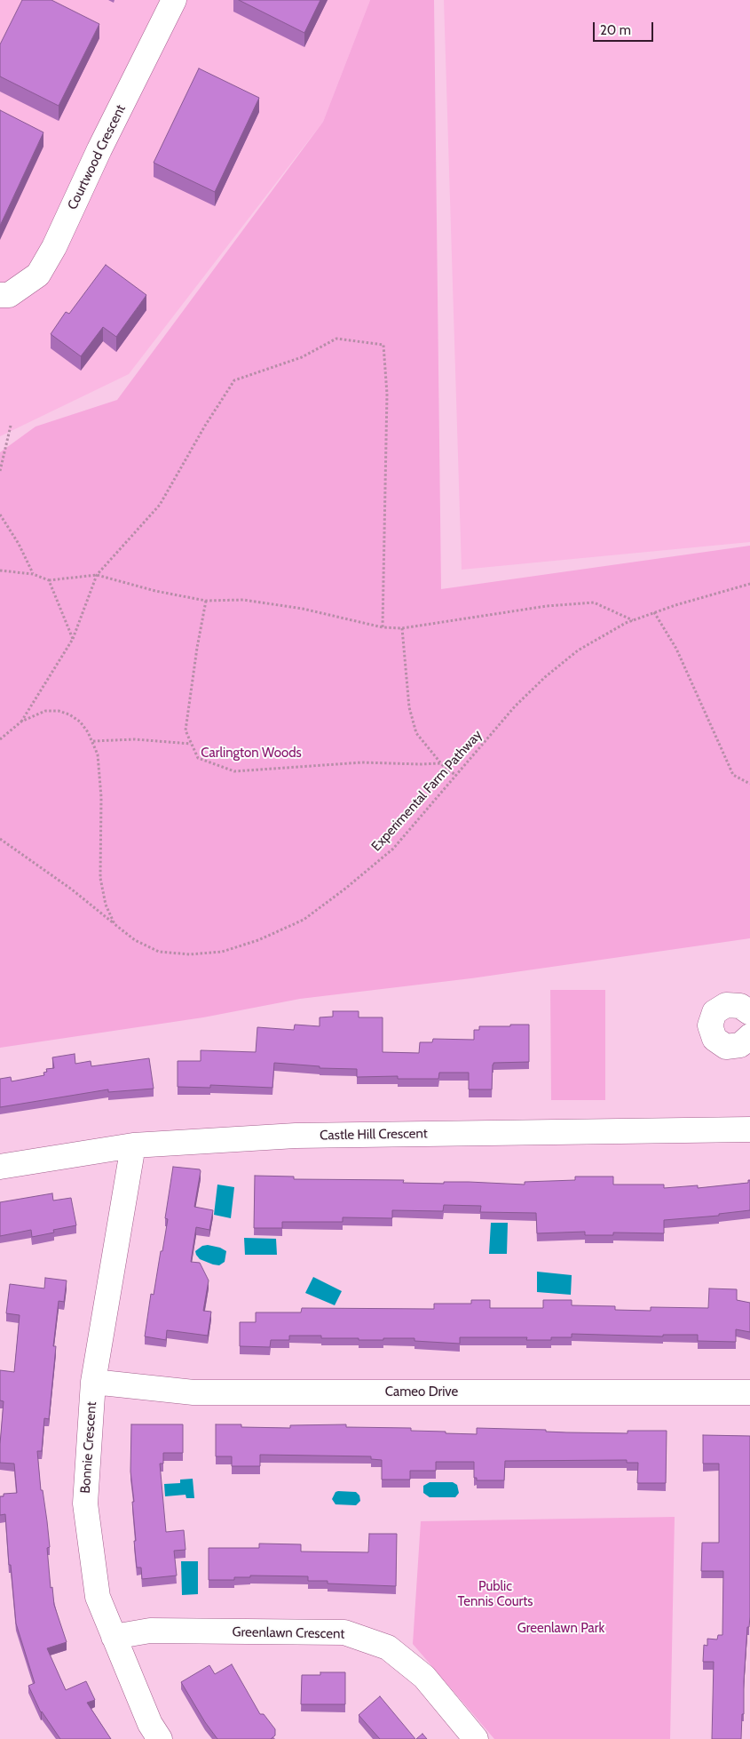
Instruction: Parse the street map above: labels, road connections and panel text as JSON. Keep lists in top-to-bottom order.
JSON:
{
  "streets": {
    "street": [
      "Courtwood Crescent",
      "Castle Hill Crescent",
      "Cameo Drive",
      "Bonnie Crescent",
      "Greenlawn Crescent"
    ],
    "path": ["Experimental Farm Pathway"]
  },
  "crossings": [
    ["Castle Hill Crescent", "Bonnie Crescent"],
    ["Cameo Drive", "Bonnie Crescent"],
    ["Bonnie Crescent", "Greenlawn Crescent"]
  ],
  "parks": ["Carlington Woods", "Public Tennis Courts", "Greenlawn Park"],
  "scale_bar": "20 m"
}
